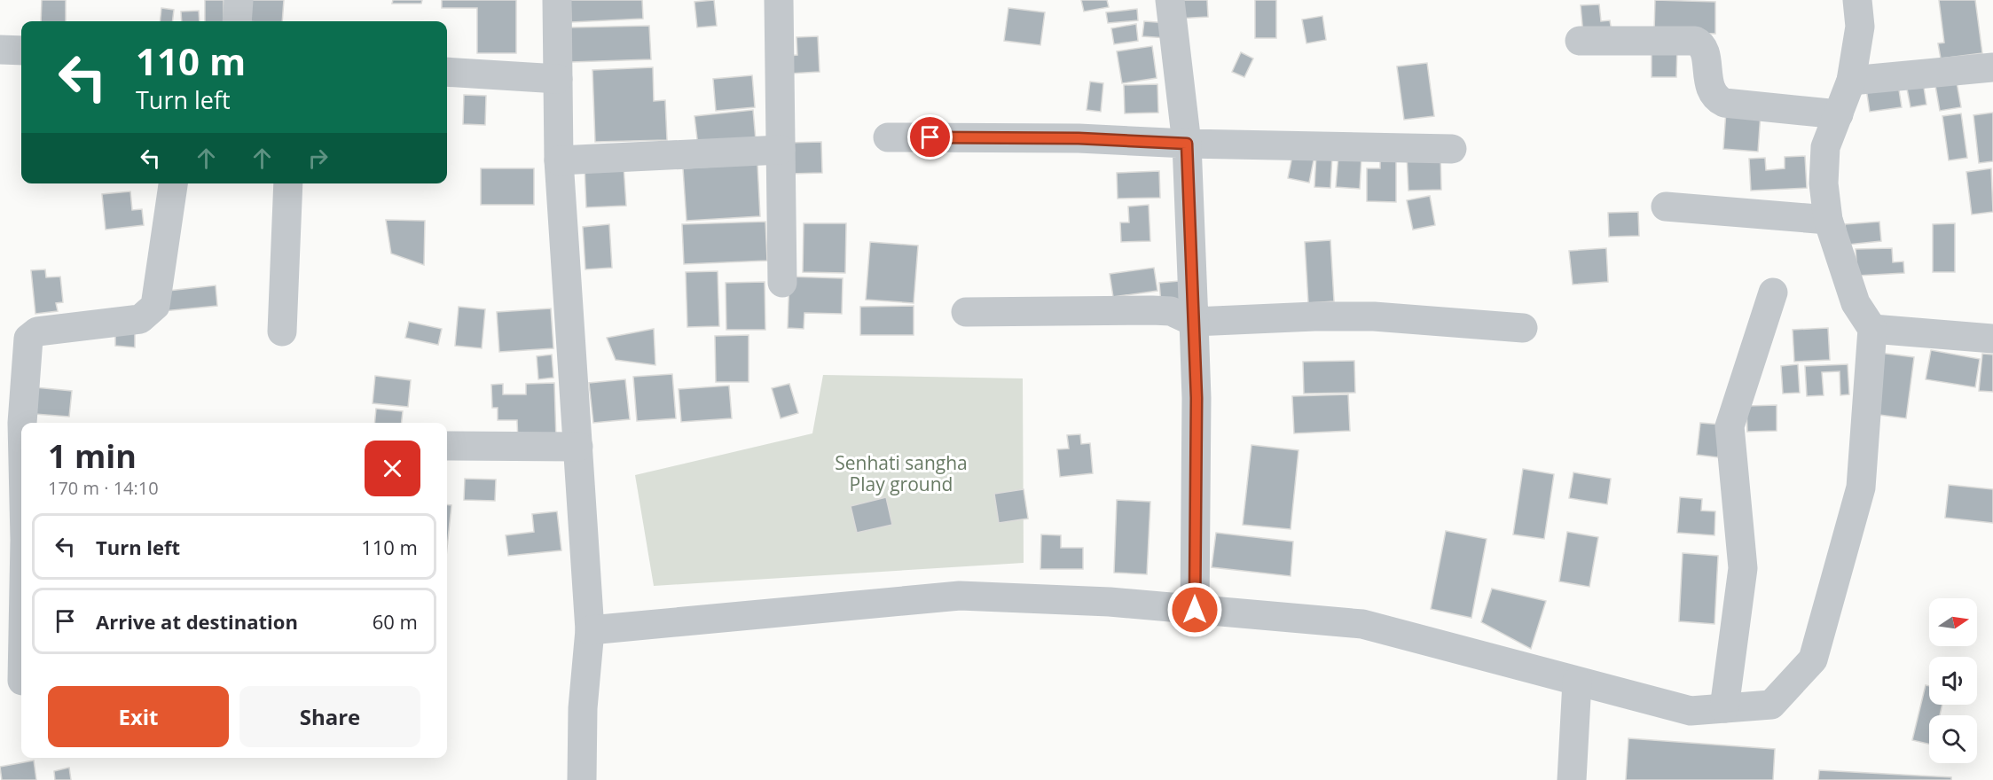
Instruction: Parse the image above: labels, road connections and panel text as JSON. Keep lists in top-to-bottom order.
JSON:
{
  "parks": ["Senhati sangha Play ground"],
  "north": "right",
  "page": {
    "turn": ["110 m", "Turn left"],
    "heading": ["1 min", "170 m · 14:10"],
    "list": [
      {
        "name": "Turn left",
        "value": "110 m"
      },
      {
        "name": "Arrive at destination",
        "value": "60 m"
      }
    ],
    "buttons": ["Exit", "Share"]
  }
}
